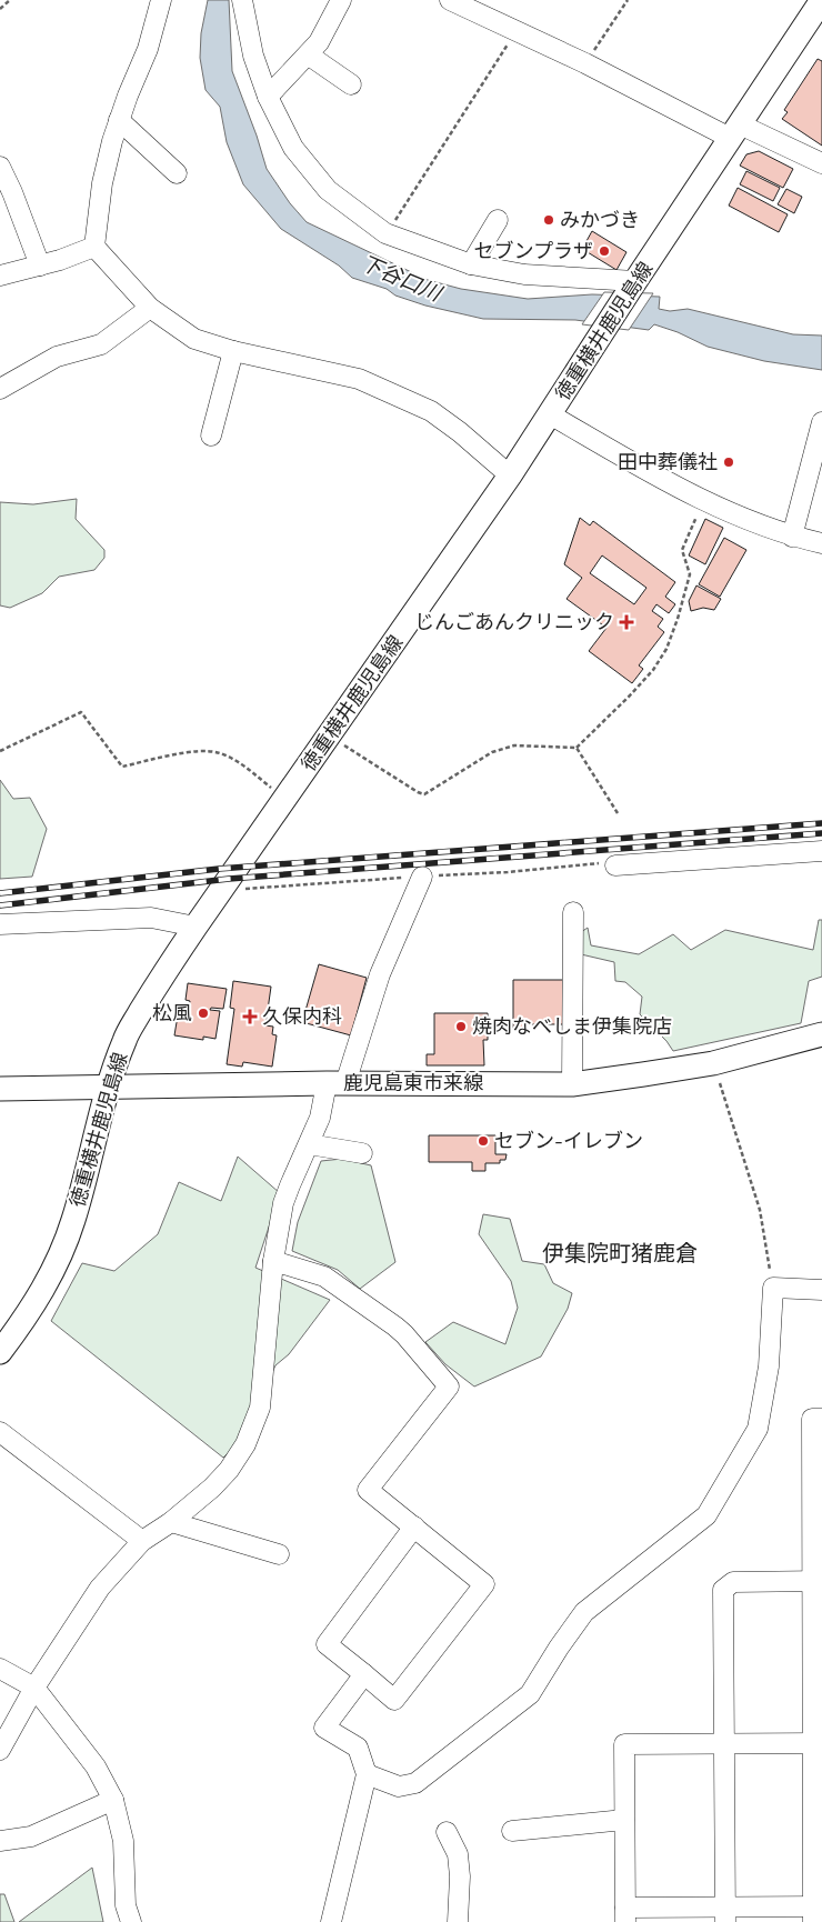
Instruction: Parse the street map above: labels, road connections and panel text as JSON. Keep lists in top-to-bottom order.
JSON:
{
  "streets": {
    "main road": ["徳重横井鹿児島線", "鹿児島東市来線"]
  },
  "crossings": [
    ["徳重横井鹿児島線", "鹿児島東市来線"]
  ],
  "districts": ["伊集院町猪鹿倉"],
  "water": ["下谷口川"],
  "places": {
    "other": [
      "みかづき",
      "セブンプラザ",
      "田中葬儀社",
      "松風",
      "焼肉なべしま伊集院店",
      "セブン-イレブン"
    ],
    "health": ["じんごあんクリニック", "久保内科"]
  }
}
